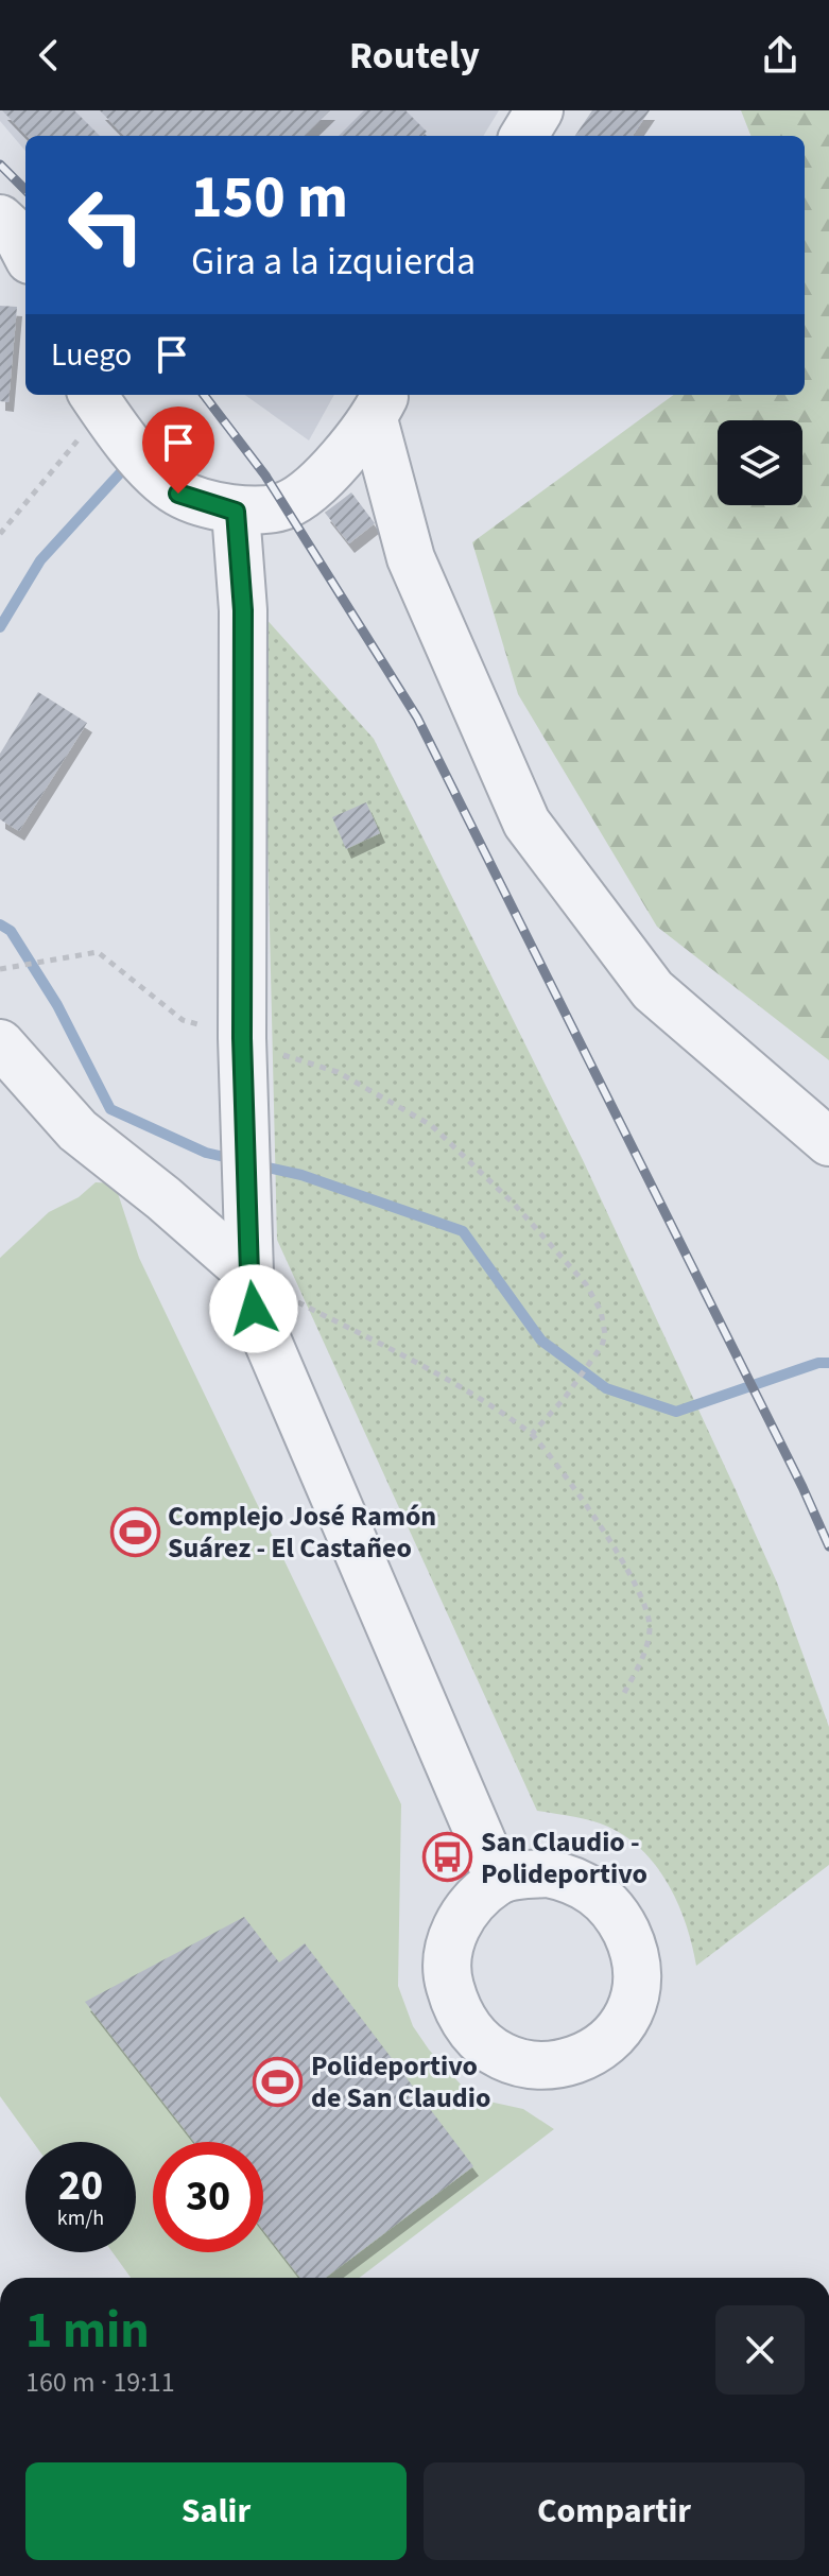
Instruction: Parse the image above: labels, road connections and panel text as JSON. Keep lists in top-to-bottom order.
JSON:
{
  "places": {
    "sports": ["Complejo José Ramón Suárez - El Castañeo", "Polideportivo de San Claudio"],
    "bus stop": ["San Claudio - Polideportivo"]
  },
  "page": {
    "header": "Routely",
    "turn": ["150 m", "Gira a la izquierda"],
    "then": "Luego",
    "speed": "20 km/h",
    "limit": "30",
    "heading": ["1 min", "160 m · 19:11"],
    "buttons": ["Salir", "Compartir"]
  }
}
